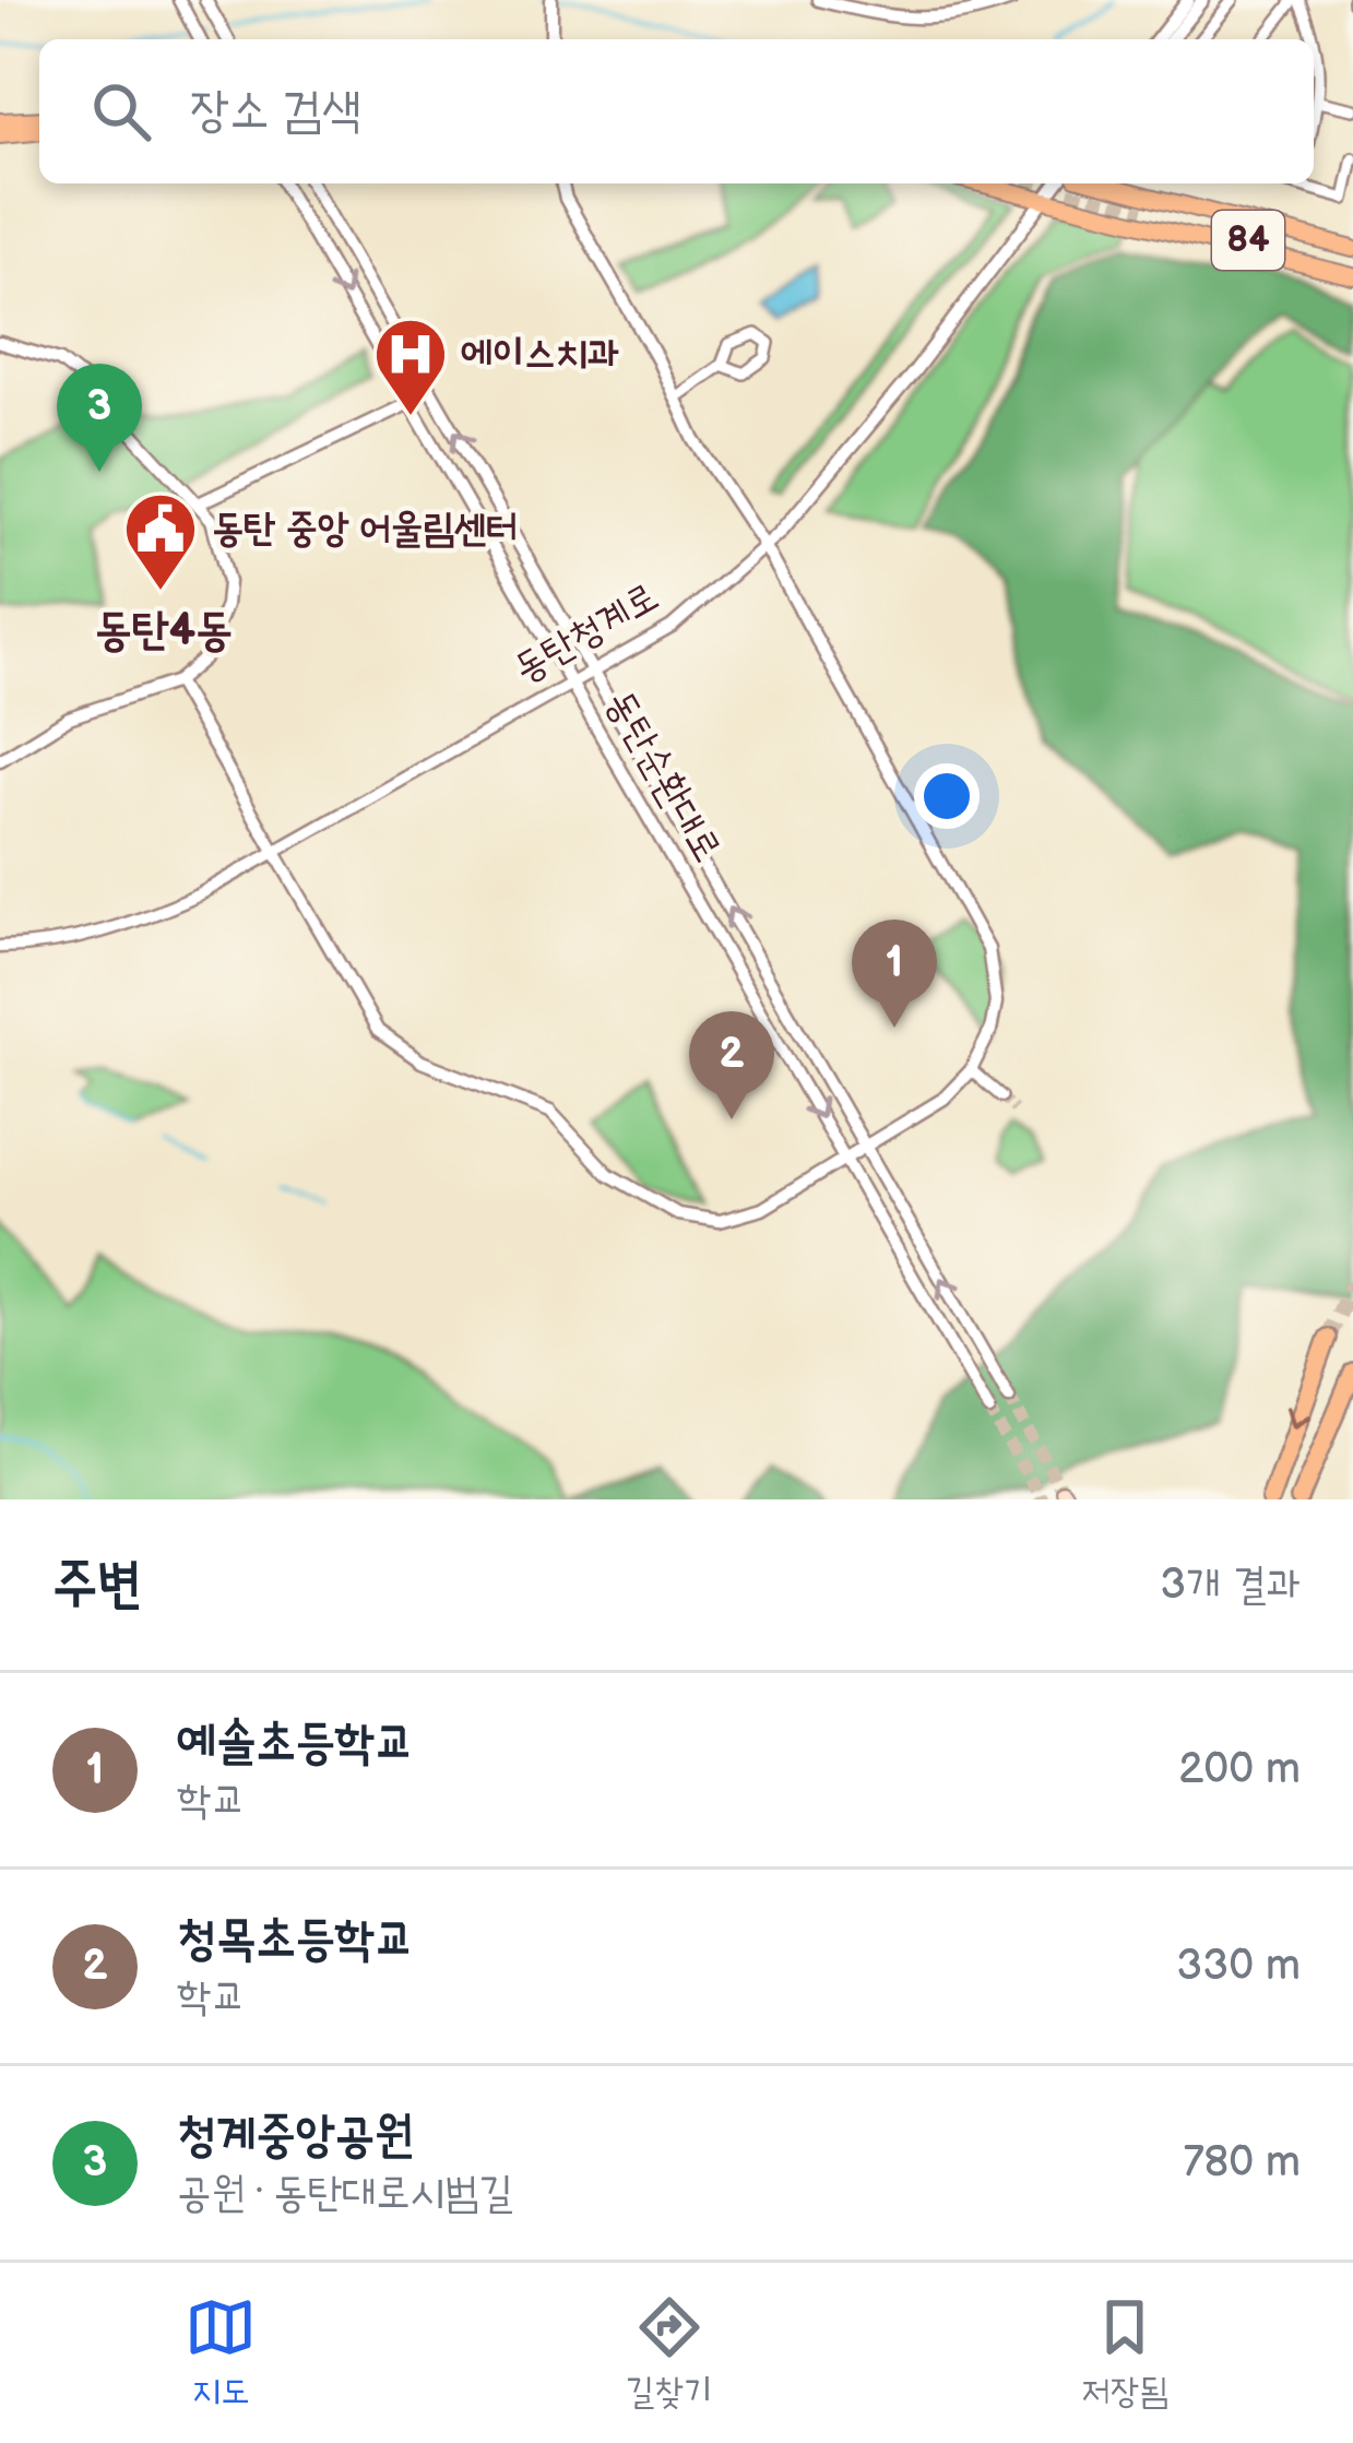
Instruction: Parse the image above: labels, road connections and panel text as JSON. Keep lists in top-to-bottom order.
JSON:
{
  "streets": {
    "main road": ["84"],
    "street": ["동탄청계로", "동탄순환대로"]
  },
  "crossings": [
    ["동탄청계로", "동탄순환대로"]
  ],
  "districts": ["동탄4동"],
  "places": {
    "hospital": ["에이스치과"],
    "public building": ["동탄 중앙 어울림센터"]
  },
  "page": {
    "search": "장소 검색",
    "pins": ["3", "1", "2"],
    "heading": ["주변", "3개 결과"],
    "list": [
      {
        "mark": "1",
        "name": "예솔초등학교",
        "note": "학교",
        "value": "200 m"
      },
      {
        "mark": "2",
        "name": "청목초등학교",
        "note": "학교",
        "value": "330 m"
      },
      {
        "mark": "3",
        "name": "청계중앙공원",
        "note": "공원 · 동탄대로시범길",
        "value": "780 m"
      }
    ],
    "nav": ["지도", "길찾기", "저장됨"]
  }
}
